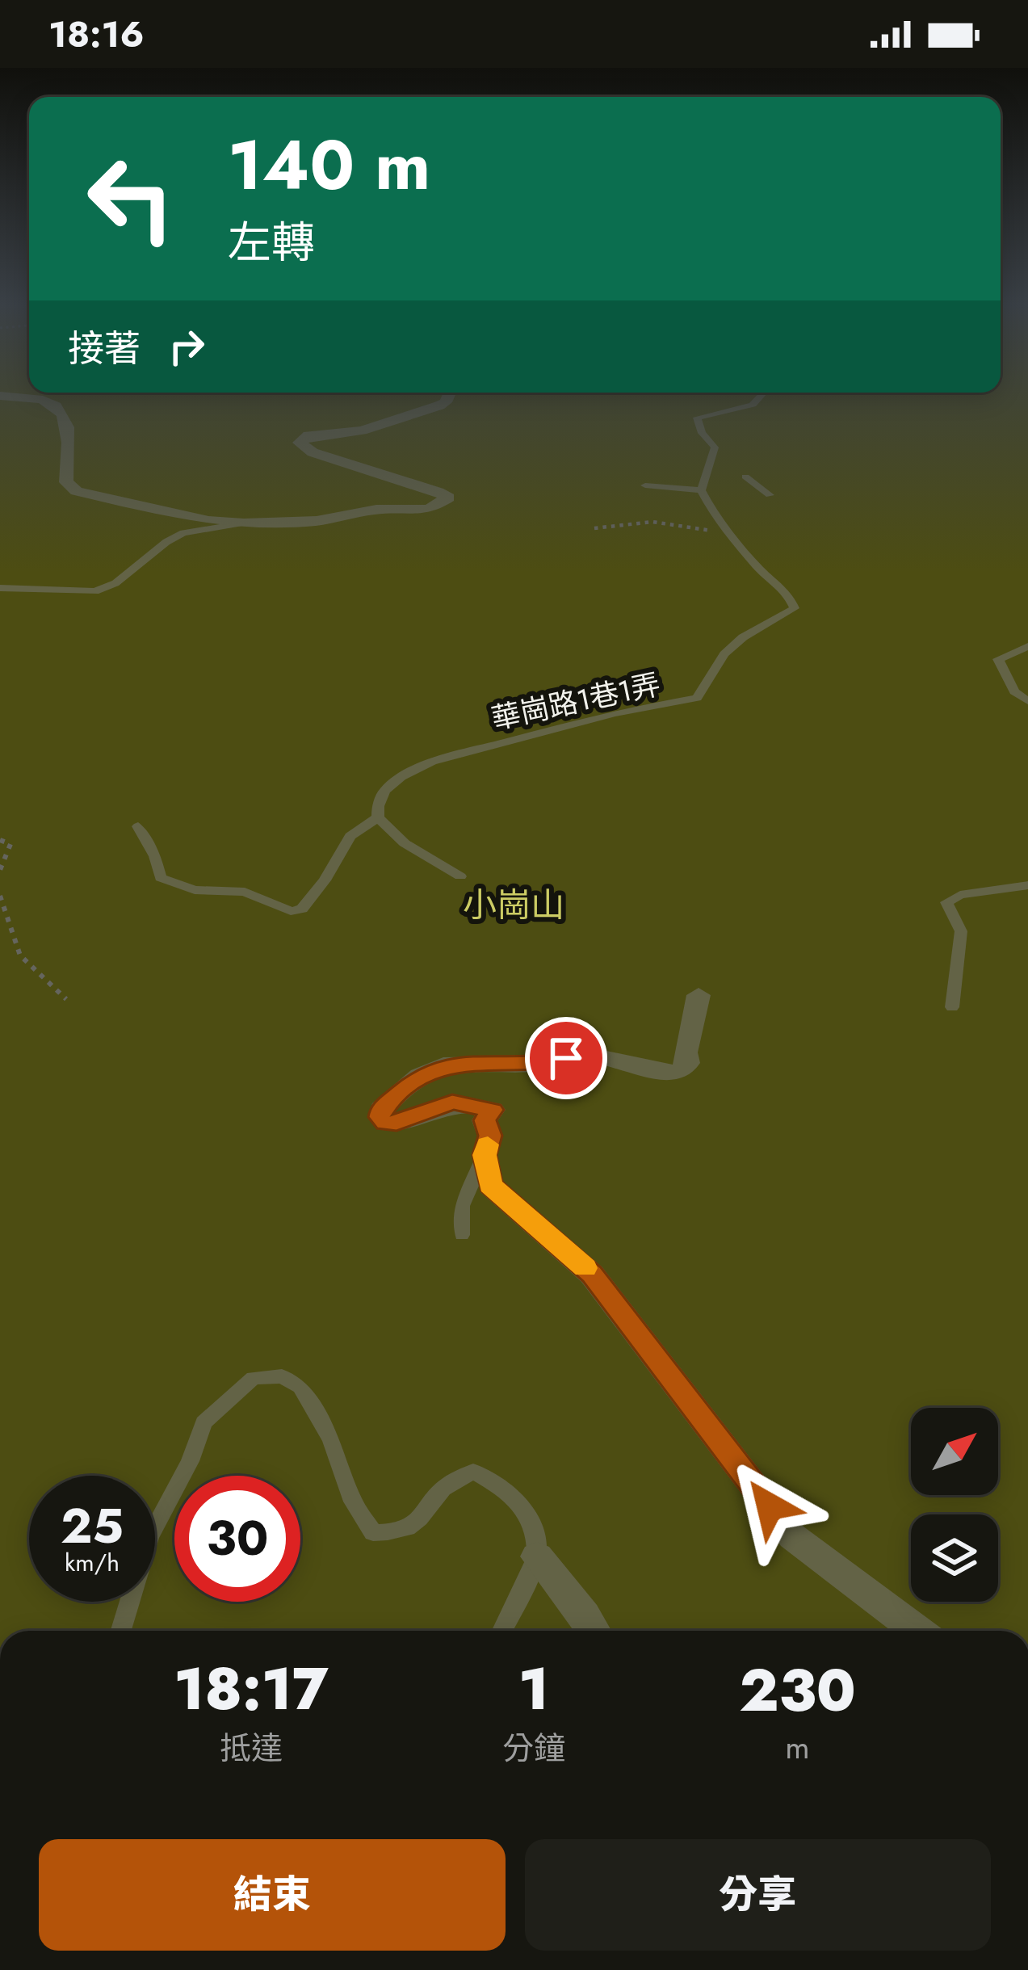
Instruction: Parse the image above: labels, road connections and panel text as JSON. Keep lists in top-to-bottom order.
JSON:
{
  "streets": {
    "lane": ["華崗路1巷1弄"]
  },
  "parks": ["小崗山"],
  "north": "top right",
  "page": {
    "status": "18:16",
    "turn": ["140 m", "左轉"],
    "then": "接著",
    "speed": "25 km/h",
    "limit": "30",
    "eta": [
      "18:17",
      "抵達",
      "1",
      "分鐘",
      "230",
      "m"
    ],
    "buttons": ["結束", "分享"]
  }
}
